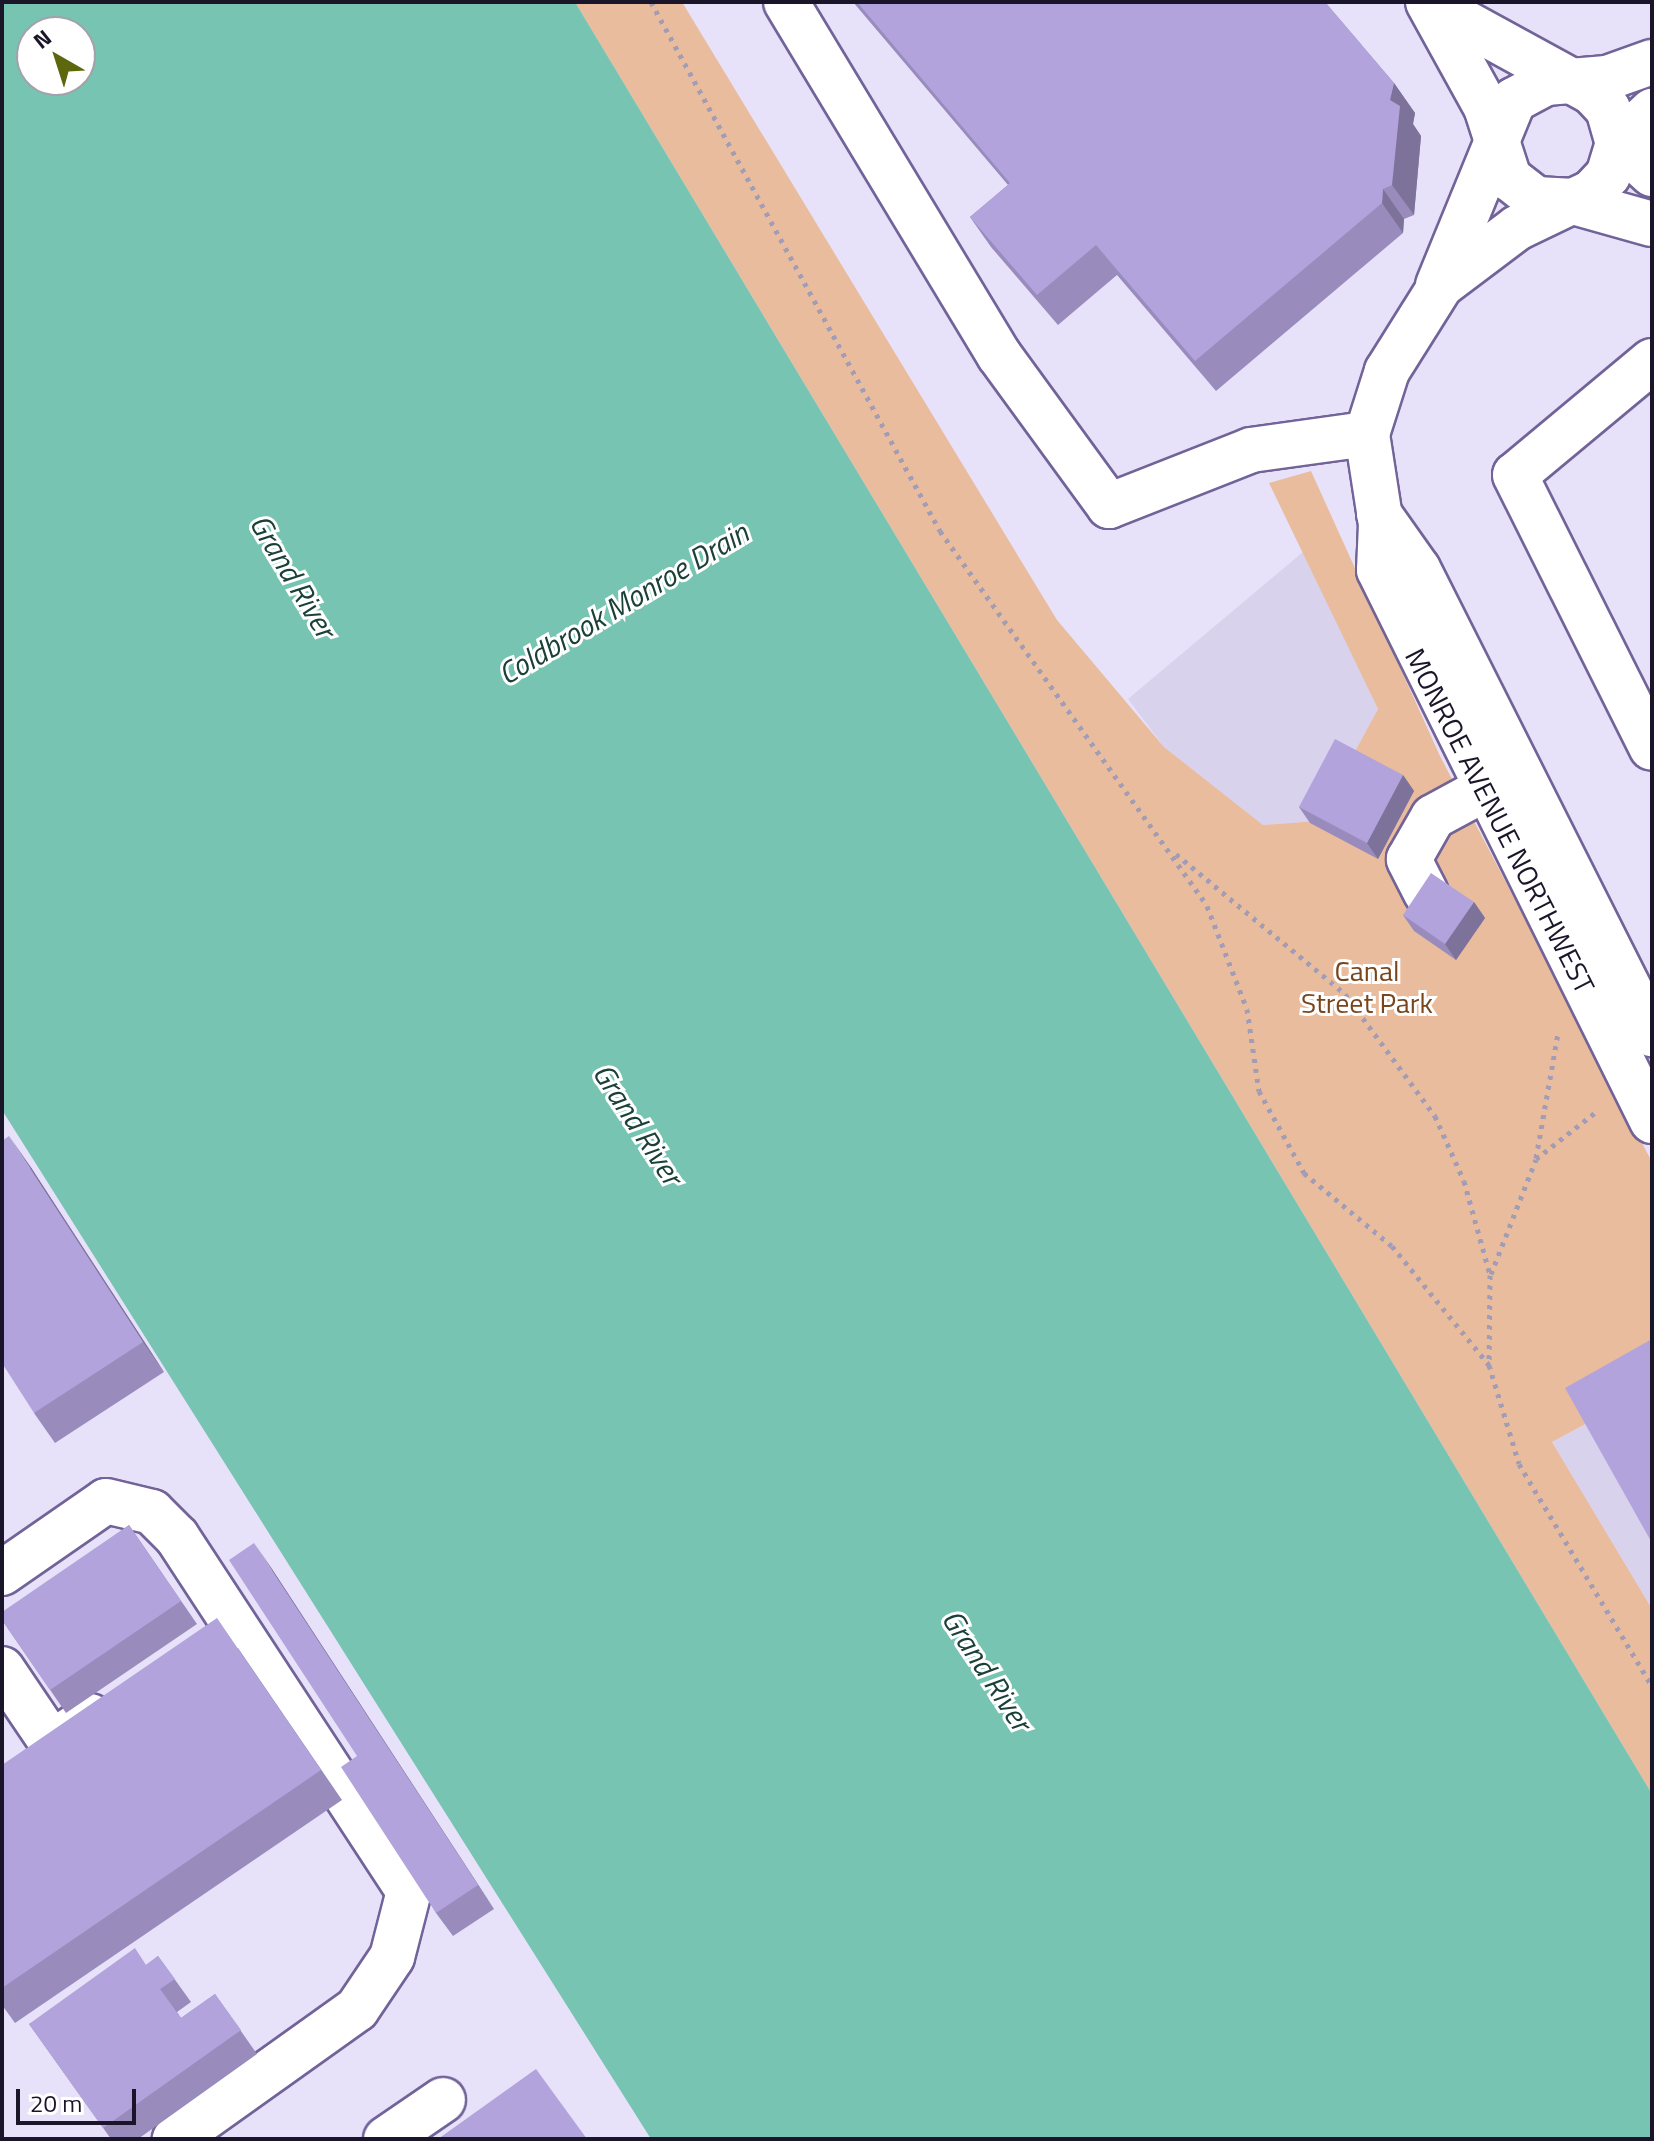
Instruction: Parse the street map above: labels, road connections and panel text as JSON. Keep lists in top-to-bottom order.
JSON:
{
  "streets": {
    "main road": ["MONROE AVENUE NORTHWEST"]
  },
  "water": ["Grand River", "Coldbrook Monroe Drain"],
  "parks": ["Canal Street Park"],
  "scale_bar": "20 m",
  "north": "top left"
}
